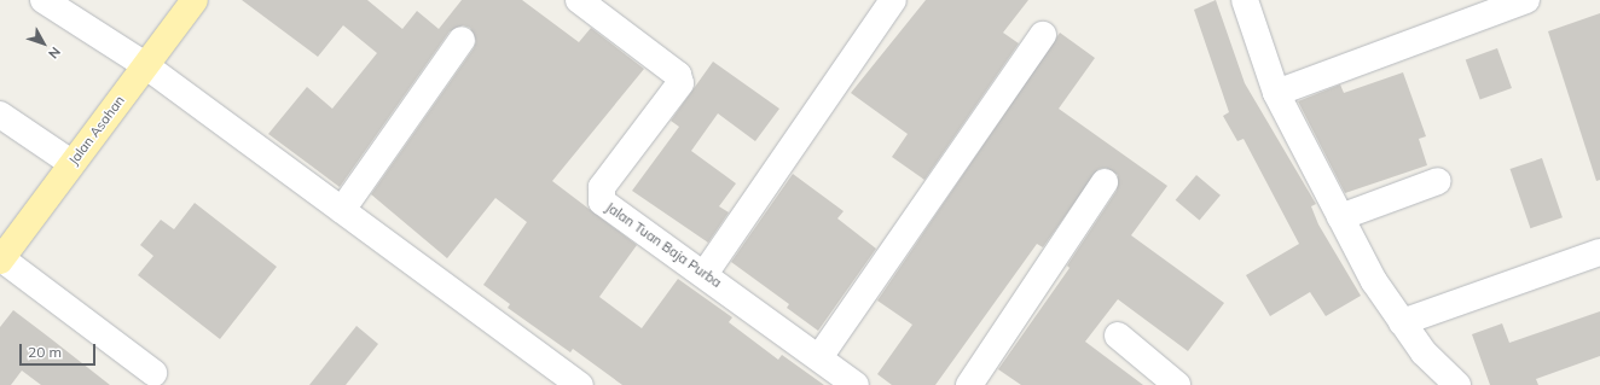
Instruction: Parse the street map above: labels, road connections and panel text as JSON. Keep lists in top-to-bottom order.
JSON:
{
  "streets": {
    "main road": ["Jalan Asahan"],
    "street": ["Jalan Tuan Baja Purba"]
  },
  "scale_bar": "20 m",
  "north": "bottom right"
}
